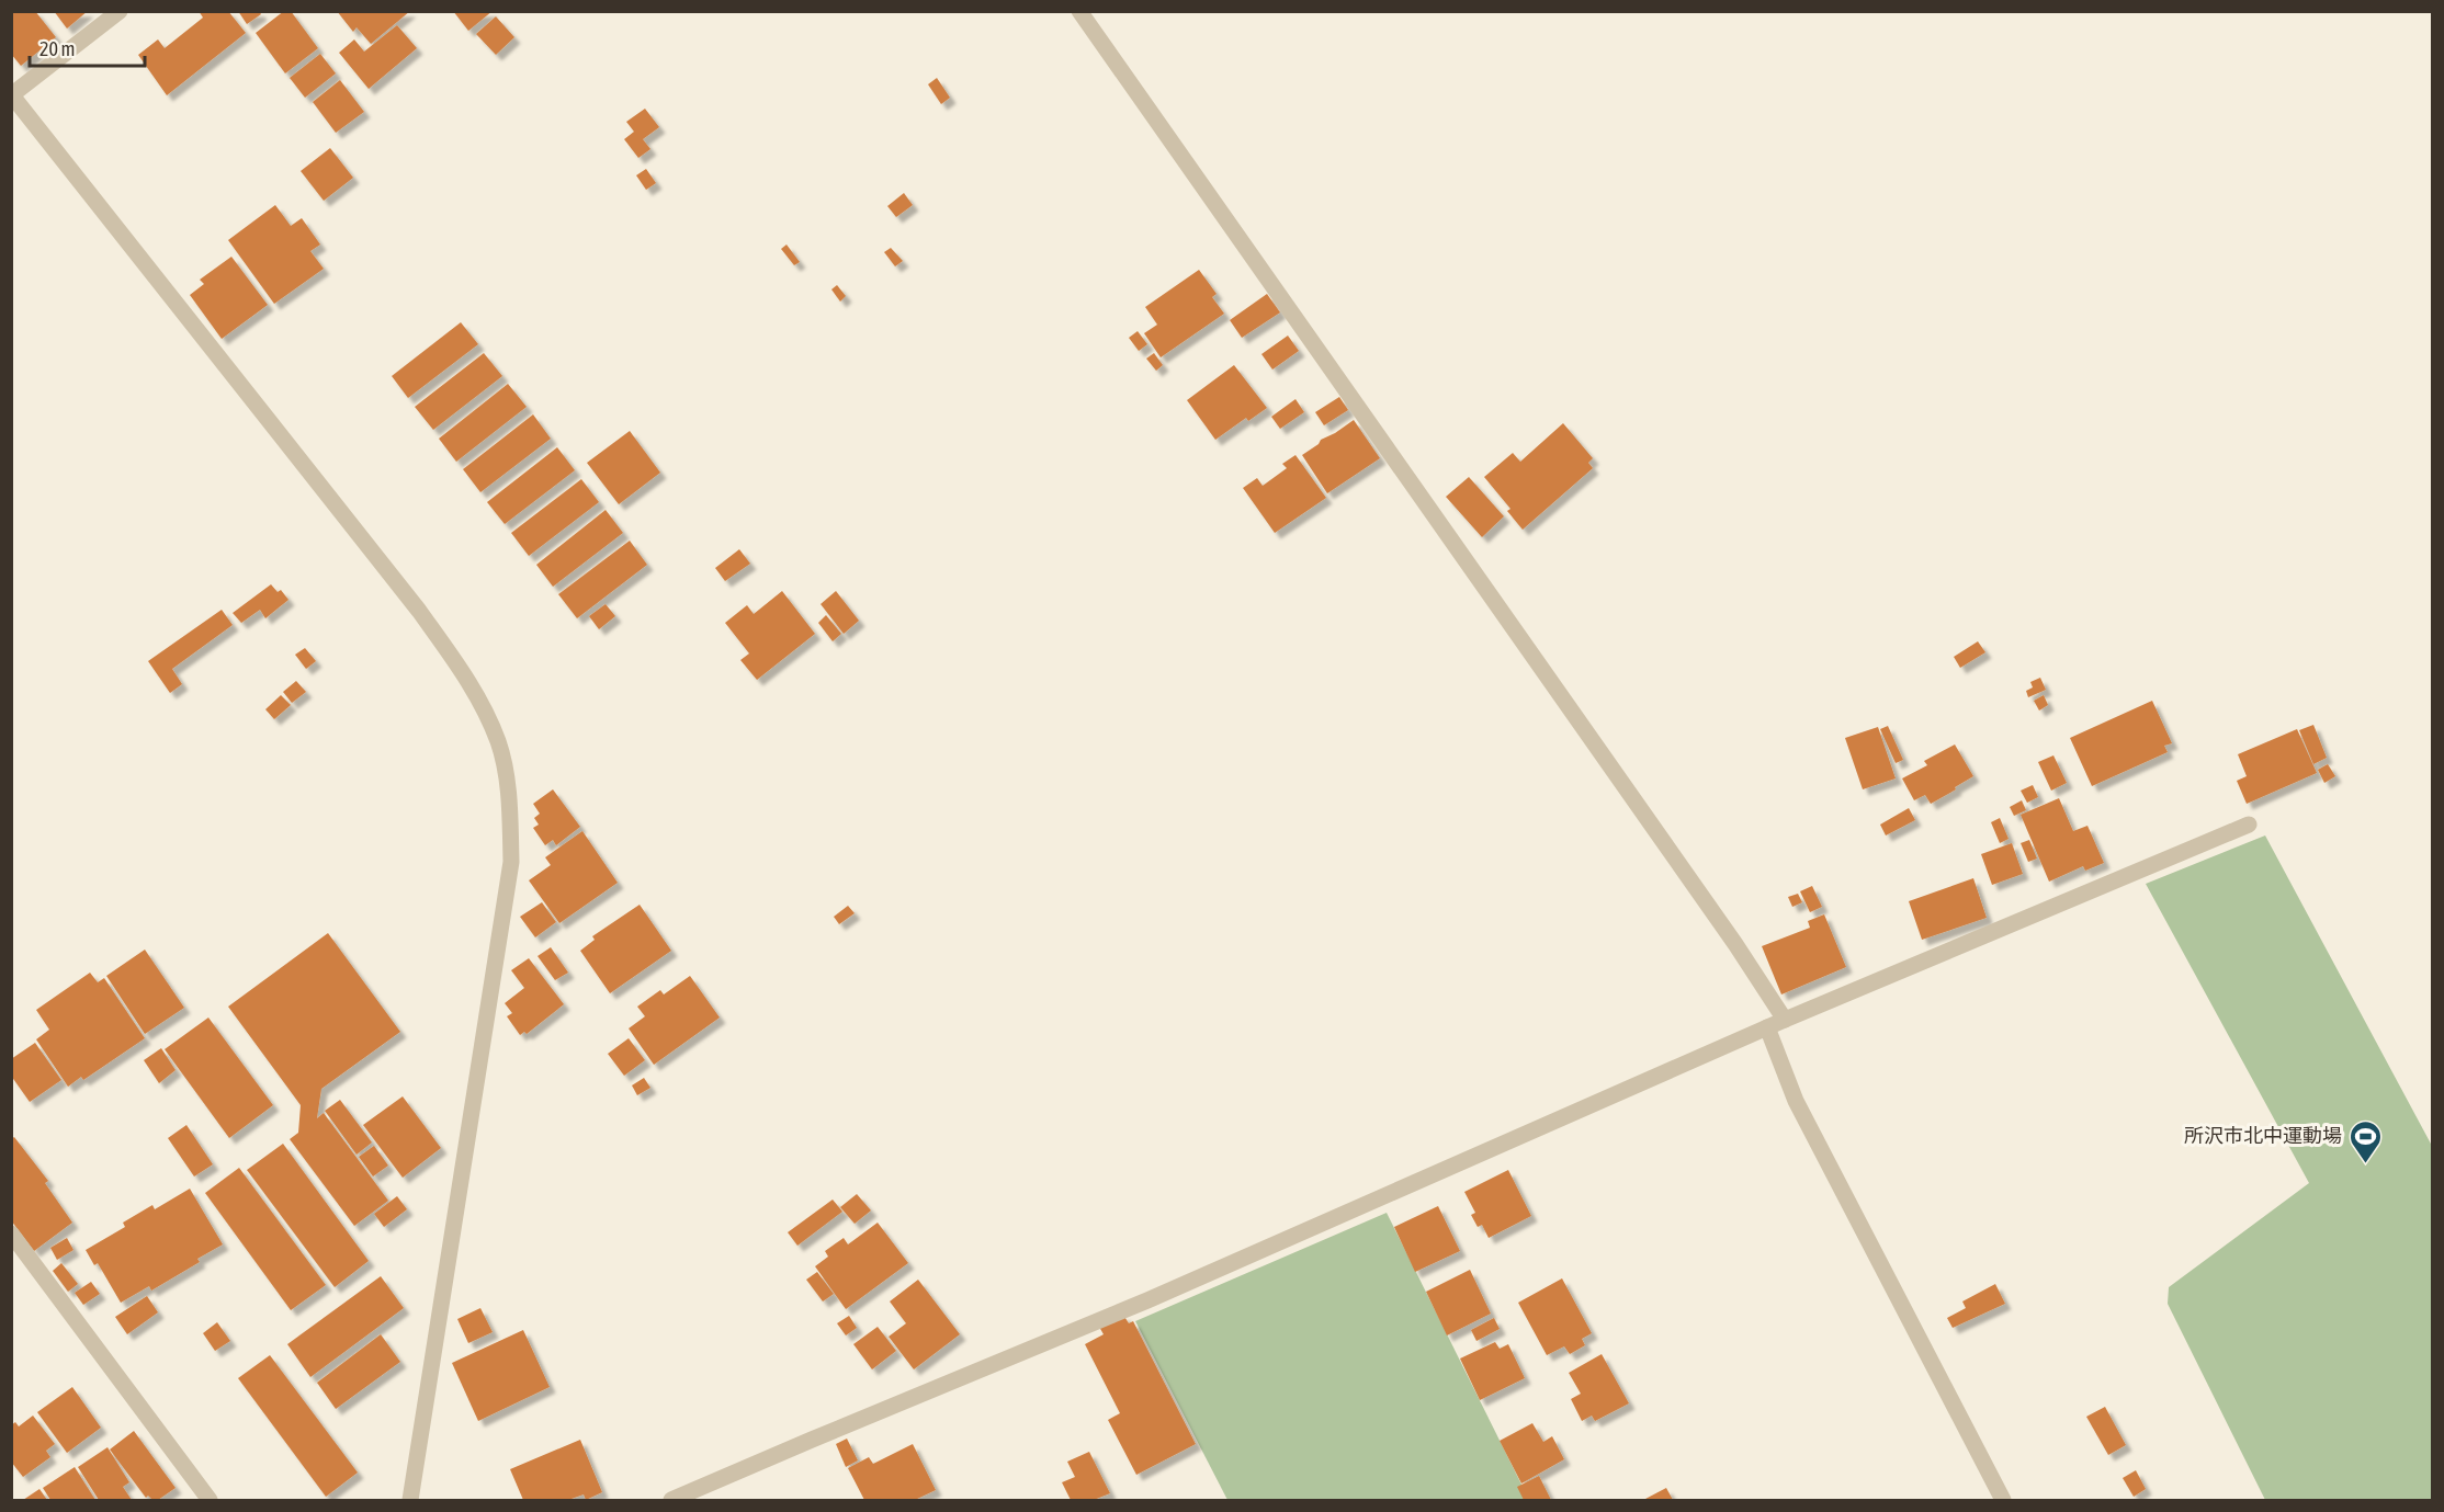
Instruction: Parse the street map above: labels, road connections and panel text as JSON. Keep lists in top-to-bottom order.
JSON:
{
  "places": {
    "sports": ["所沢市北中運動場"]
  },
  "scale_bar": "20 m"
}
